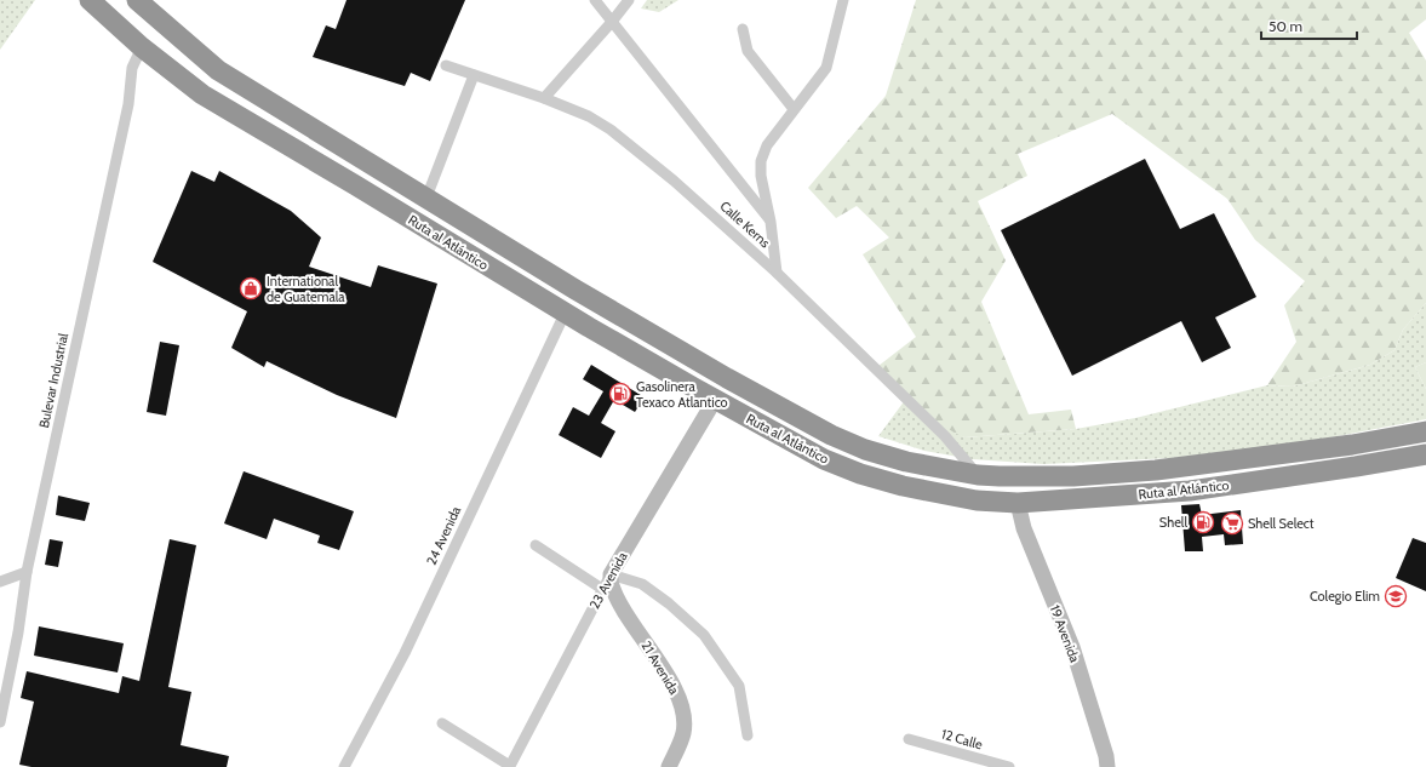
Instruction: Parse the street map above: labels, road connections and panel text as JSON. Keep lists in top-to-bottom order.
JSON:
{
  "streets": {
    "highway": ["Ruta al Atlántico"],
    "street": [
      "Calle Kerns",
      "Bulevar Industrial",
      "24 Avenida",
      "23 Avenida",
      "19 Avenida",
      "21 Avenida",
      "12 Calle"
    ]
  },
  "crossings": [
    ["Calle Kerns", "Ruta al Atlántico"],
    ["Ruta al Atlántico", "Bulevar Industrial"],
    ["Ruta al Atlántico", "24 Avenida"],
    ["Ruta al Atlántico", "23 Avenida"],
    ["Ruta al Atlántico", "19 Avenida"],
    ["23 Avenida", "21 Avenida"]
  ],
  "places": {
    "shop": ["International de Guatemala"],
    "fuel station": ["Gasolinera Texaco Atlantico", "Shell"],
    "supermarket": ["Shell Select"],
    "school or university": ["Colegio Elim"]
  },
  "scale_bar": "50 m"
}
